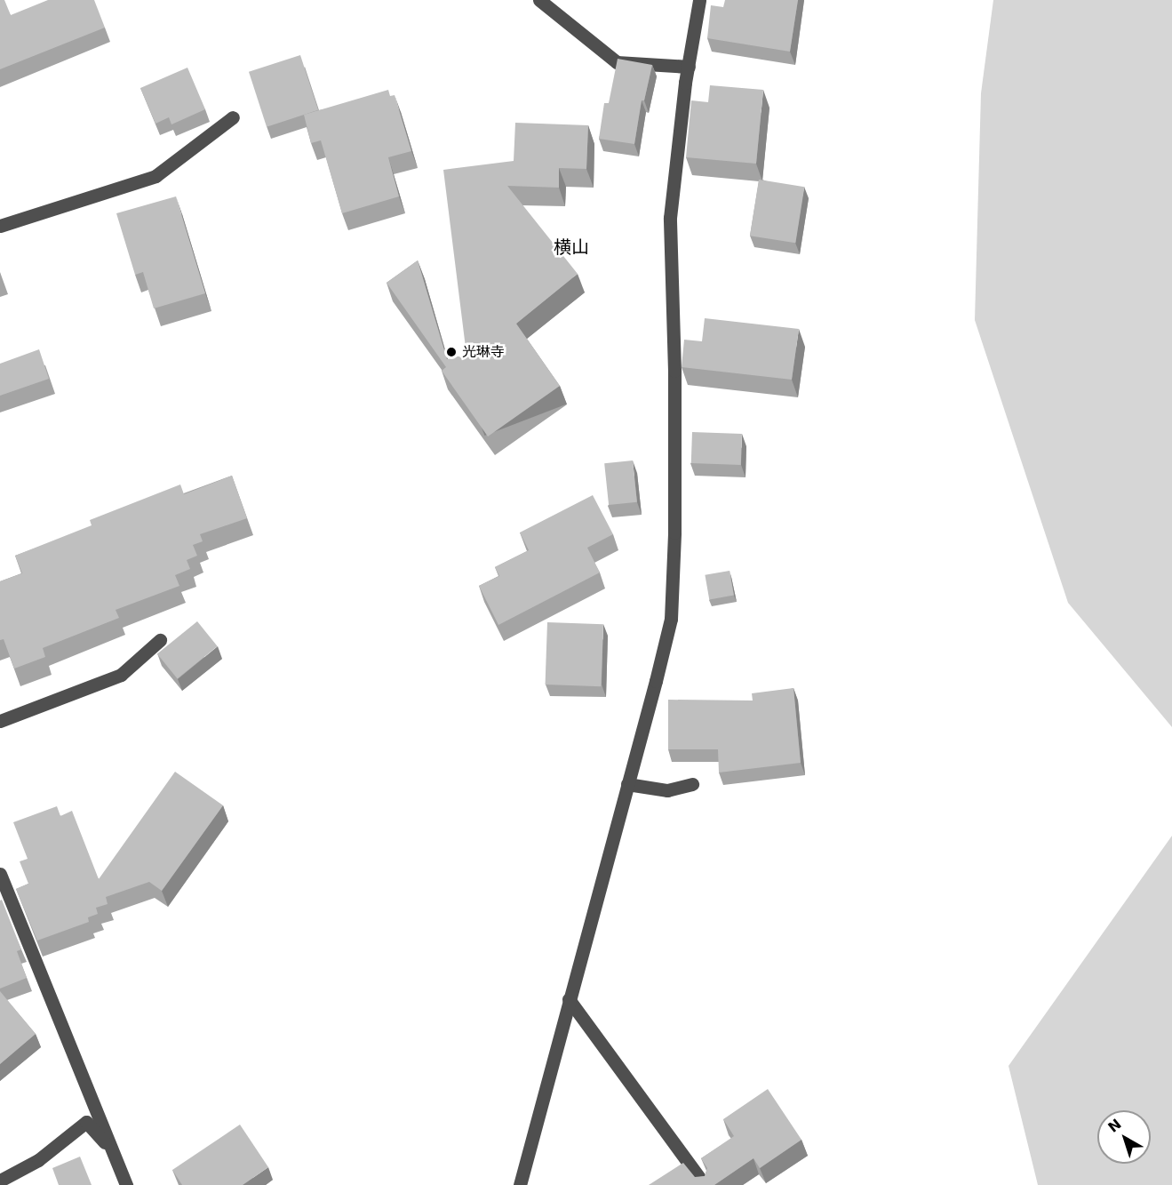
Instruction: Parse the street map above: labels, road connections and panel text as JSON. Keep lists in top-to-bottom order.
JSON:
{
  "districts": ["横山"],
  "places": ["光琳寺"],
  "north": "top left"
}
